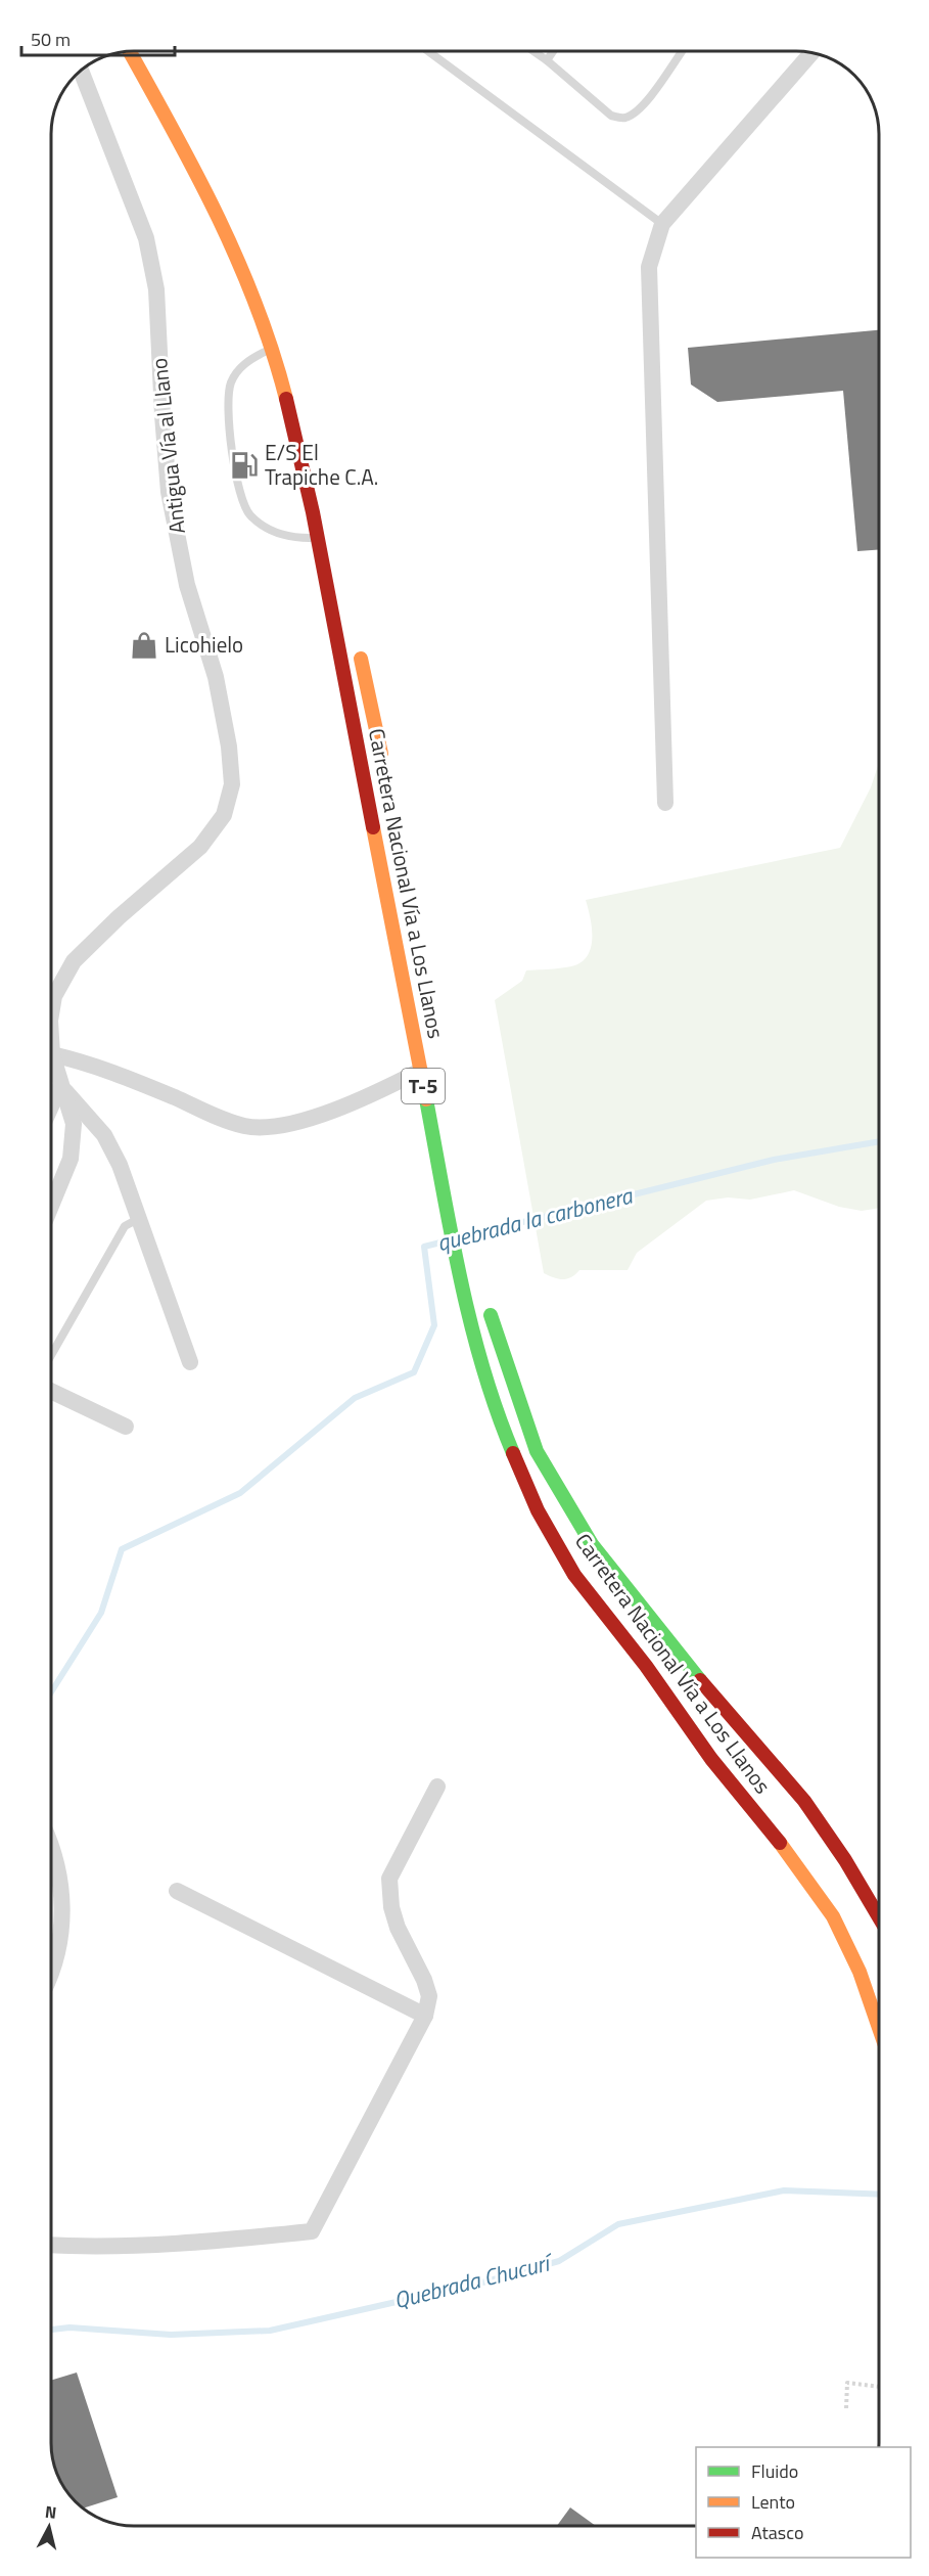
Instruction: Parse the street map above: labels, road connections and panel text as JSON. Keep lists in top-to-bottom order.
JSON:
{
  "streets": {
    "highway": ["Carretera Nacional Vía a Los Llanos", "T-5"],
    "street": ["Antigua Vía al Llano"]
  },
  "water": ["quebrada la carbonera", "Quebrada Chucurí"],
  "places": {
    "fuel station": ["E/S El Trapiche C.A."],
    "shop": ["Licohielo"]
  },
  "legend": ["Fluido", "Lento", "Atasco"],
  "scale_bar": "50 m",
  "north": "top"
}
